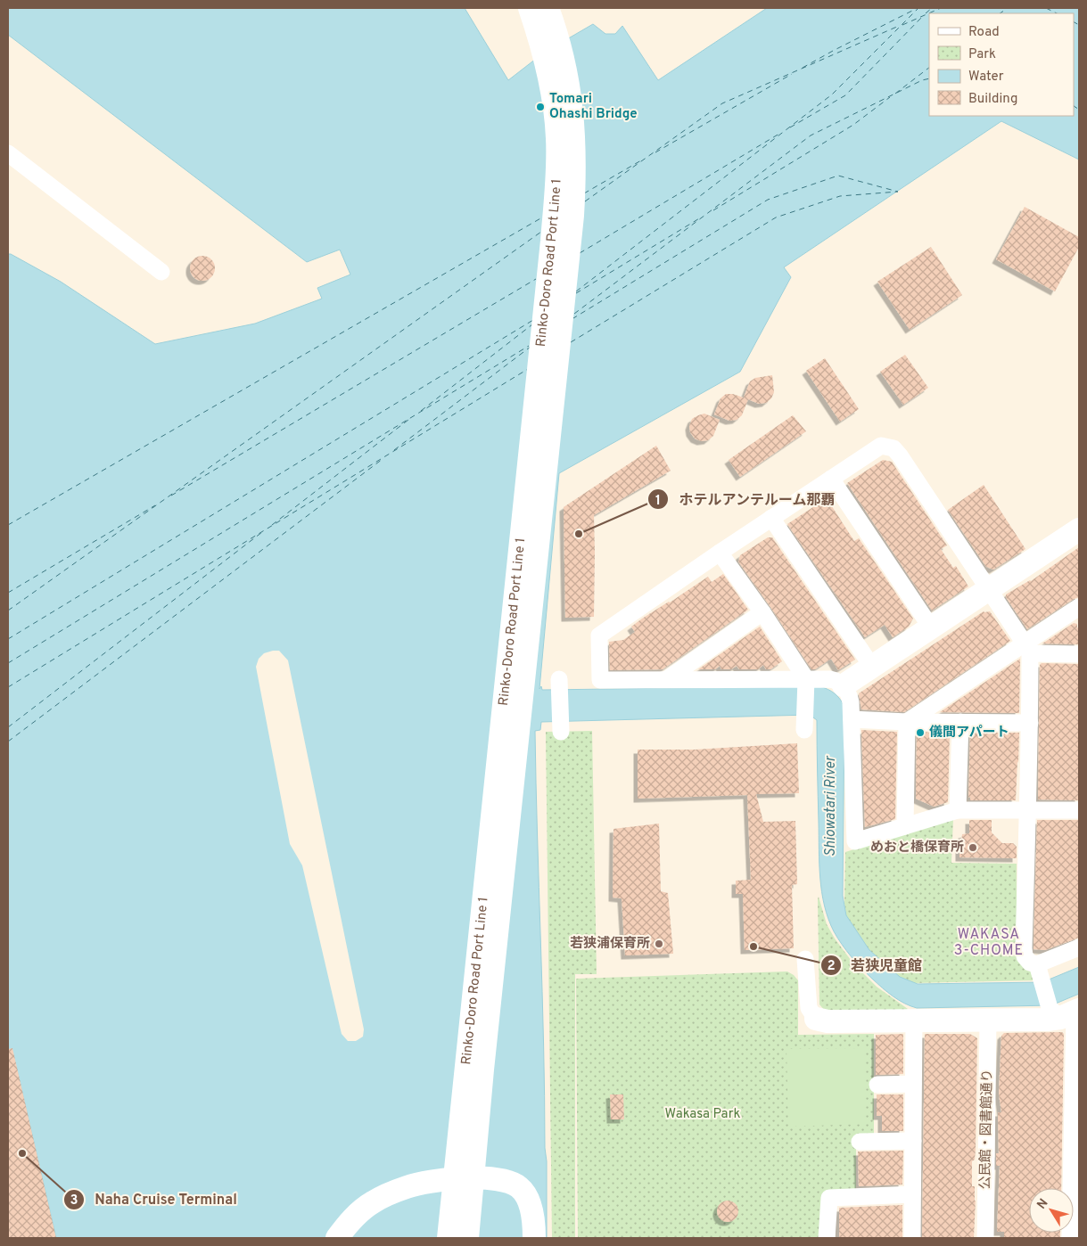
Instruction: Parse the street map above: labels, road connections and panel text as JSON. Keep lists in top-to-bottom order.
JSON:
{
  "streets": {
    "street": ["Rinko-Doro Road Port Line 1", "公民館・図書館通り"]
  },
  "districts": ["WAKASA 3-CHOME"],
  "water": ["Shiowatari River"],
  "parks": ["Wakasa Park"],
  "places": [
    "Tomari Ohashi Bridge",
    "ホテルアンテルーム那覇",
    "儀間アパート",
    "めおと橋保育所",
    "若狭浦保育所",
    "若狭児童館",
    "Naha Cruise Terminal"
  ],
  "legend": [
    "Road",
    "Park",
    "Water",
    "Building"
  ],
  "north": "top left"
}
